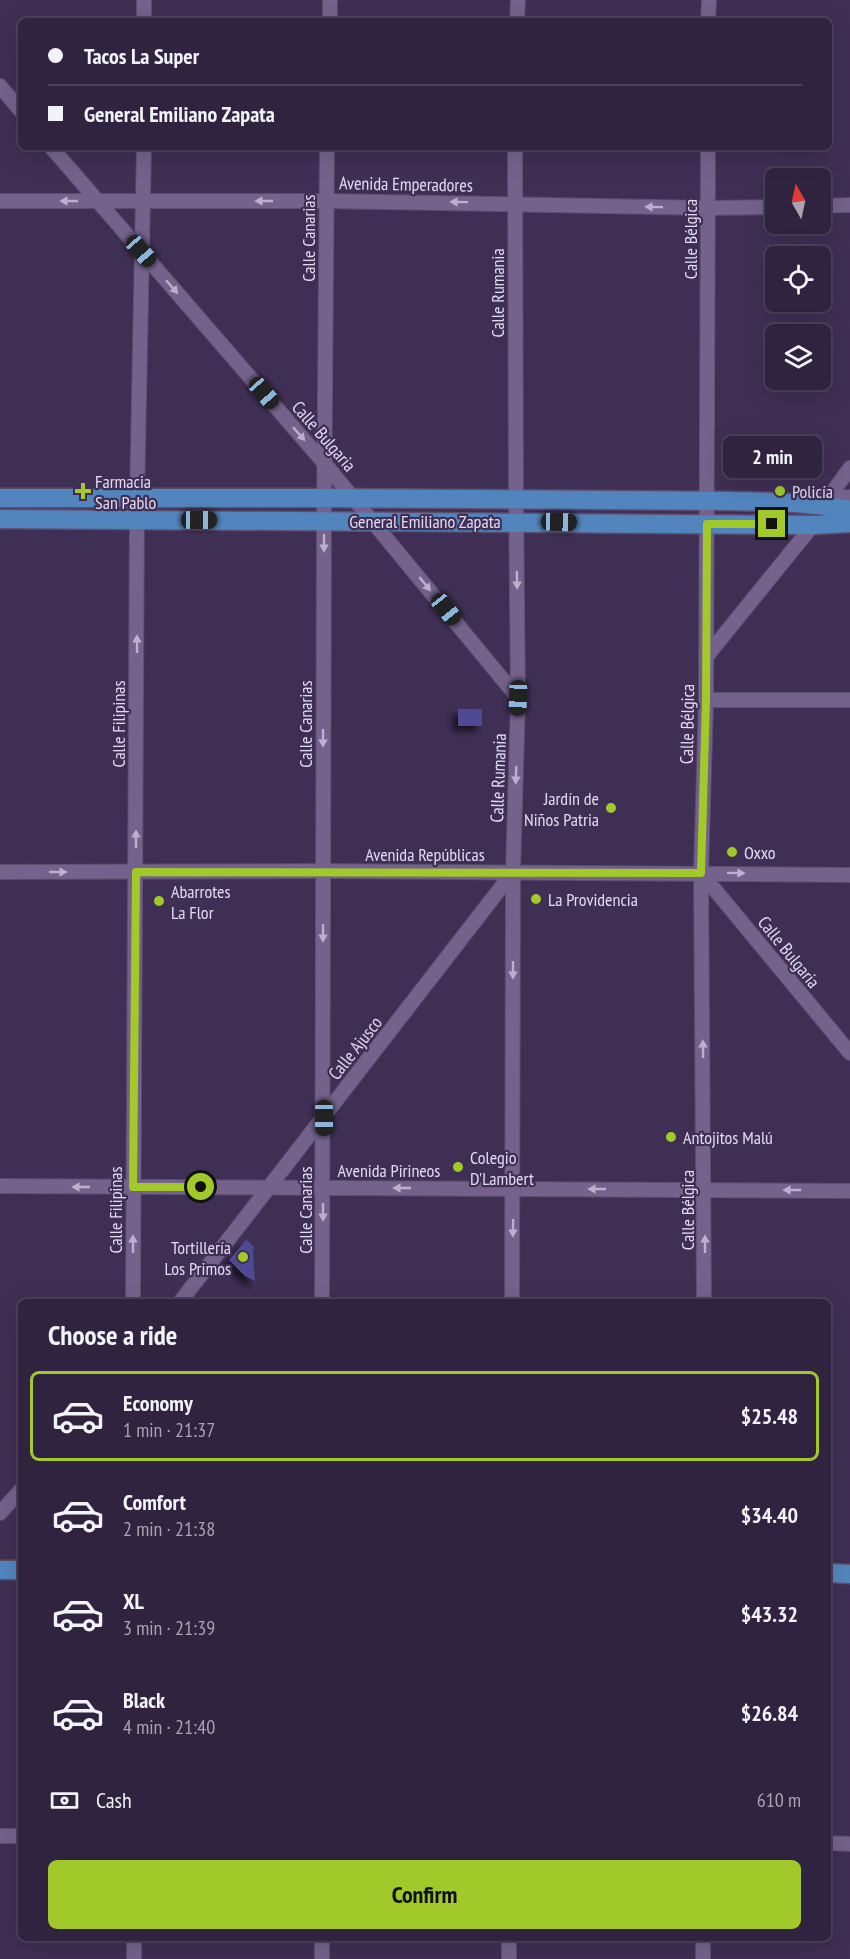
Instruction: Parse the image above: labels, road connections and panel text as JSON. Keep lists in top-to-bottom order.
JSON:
{
  "streets": {
    "main road": ["General Emiliano Zapata"],
    "street": [
      "Avenida Emperadores",
      "Calle Canarias",
      "Calle Bélgica",
      "Calle Rumania",
      "Calle Bulgaria",
      "Calle Filipinas",
      "Avenida Repúblicas",
      "Calle Ajusco",
      "Avenida Pirineos"
    ]
  },
  "crossings": [
    ["Avenida Emperadores", "Calle Canarias"],
    ["Avenida Emperadores", "Calle Bélgica"],
    ["Avenida Emperadores", "Calle Rumania"],
    ["Avenida Emperadores", "Calle Bulgaria"],
    ["Avenida Emperadores", "Calle Filipinas"],
    ["Calle Canarias", "Calle Bulgaria"],
    ["Calle Canarias", "General Emiliano Zapata"],
    ["Calle Canarias", "Avenida Repúblicas"],
    ["Calle Canarias", "Calle Ajusco"],
    ["Calle Canarias", "Avenida Pirineos"],
    ["Calle Bélgica", "Calle Bulgaria"],
    ["Calle Bélgica", "General Emiliano Zapata"],
    ["Calle Bélgica", "Avenida Repúblicas"],
    ["Calle Bélgica", "Avenida Pirineos"],
    ["Calle Rumania", "Calle Bulgaria"],
    ["Calle Rumania", "General Emiliano Zapata"],
    ["Calle Rumania", "Avenida Repúblicas"],
    ["Calle Rumania", "Calle Ajusco"],
    ["Calle Rumania", "Avenida Pirineos"],
    ["Calle Bulgaria", "General Emiliano Zapata"],
    ["Calle Bulgaria", "Calle Filipinas"],
    ["Calle Bulgaria", "Avenida Repúblicas"],
    ["General Emiliano Zapata", "Calle Filipinas"],
    ["Calle Filipinas", "Avenida Repúblicas"],
    ["Calle Filipinas", "Avenida Pirineos"],
    ["Avenida Repúblicas", "Calle Ajusco"],
    ["Calle Ajusco", "Avenida Pirineos"]
  ],
  "one_way": [
    "Avenida Emperadores",
    "Calle Canarias",
    "Calle Bélgica",
    "Calle Rumania",
    "Calle Bulgaria",
    "Calle Filipinas",
    "Avenida Pirineos"
  ],
  "places": {
    "health": ["Farmacia San Pablo"],
    "other": [
      "Policía",
      "Jardín de Niños Patria",
      "Oxxo",
      "La Providencia",
      "Abarrotes La Flor",
      "Antojitos Malú",
      "Colegio D'Lambert",
      "Tortillería Los Primos"
    ]
  },
  "north": "top",
  "page": {
    "banner": ["Tacos La Super", "General Emiliano Zapata"],
    "bubble": "2 min",
    "heading": "Choose a ride",
    "list": [
      {
        "name": "Economy",
        "note": "1 min · 21:37",
        "value": "$25.48"
      },
      {
        "name": "Comfort",
        "note": "2 min · 21:38",
        "value": "$34.40"
      },
      {
        "name": "XL",
        "note": "3 min · 21:39",
        "value": "$43.32"
      },
      {
        "name": "Black",
        "note": "4 min · 21:40",
        "value": "$26.84"
      }
    ],
    "pay": ["Cash", "610 m"],
    "buttons": "Confirm"
  }
}
